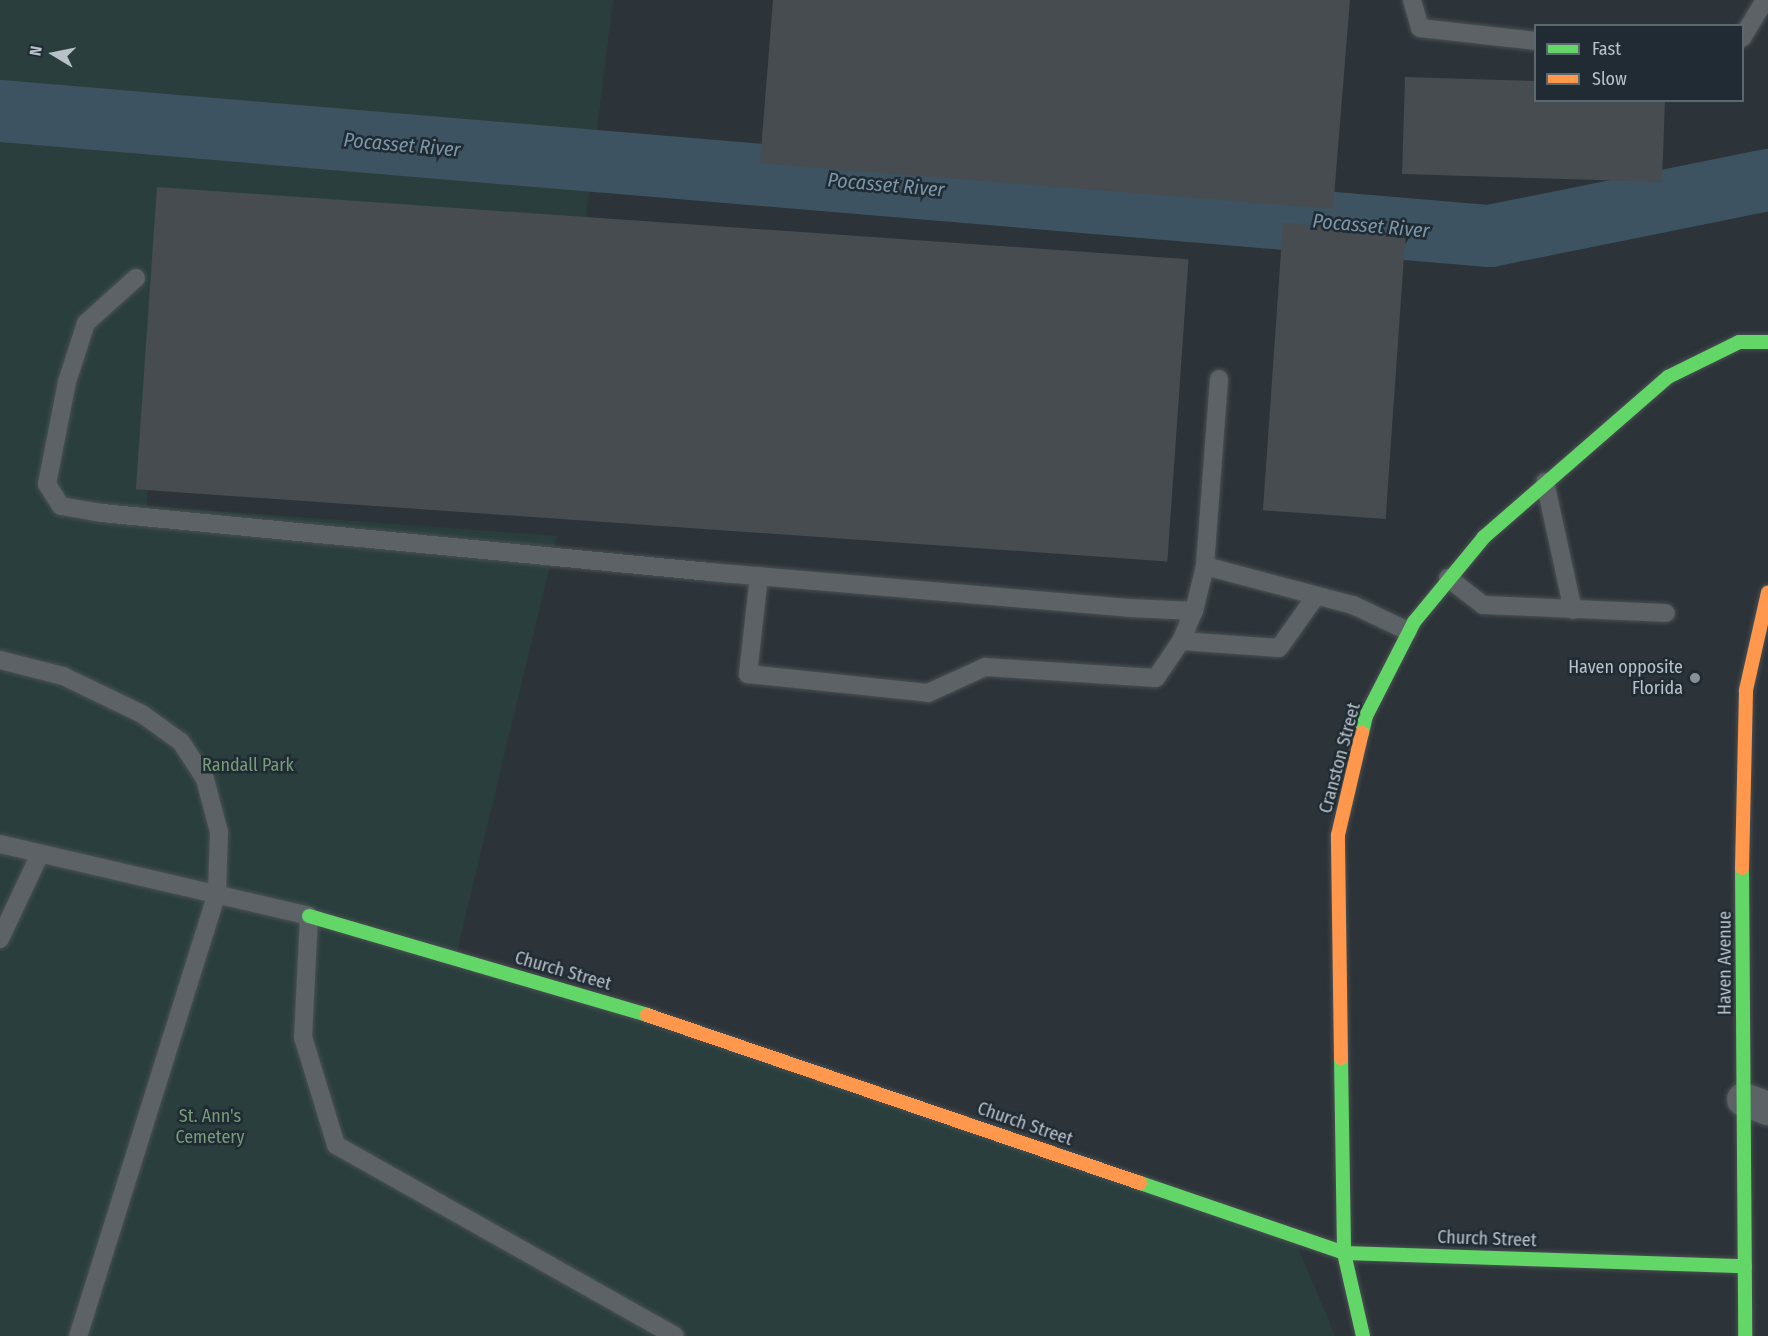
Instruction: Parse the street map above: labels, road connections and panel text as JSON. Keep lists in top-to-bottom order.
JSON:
{
  "streets": {
    "street": ["Cranston Street", "Haven Avenue", "Church Street"]
  },
  "crossings": [
    ["Cranston Street", "Church Street"],
    ["Haven Avenue", "Church Street"]
  ],
  "water": ["Pocasset River"],
  "parks": ["Randall Park", "St. Ann's Cemetery"],
  "places": ["Haven opposite Florida"],
  "legend": ["Fast", "Slow"],
  "north": "left"
}
